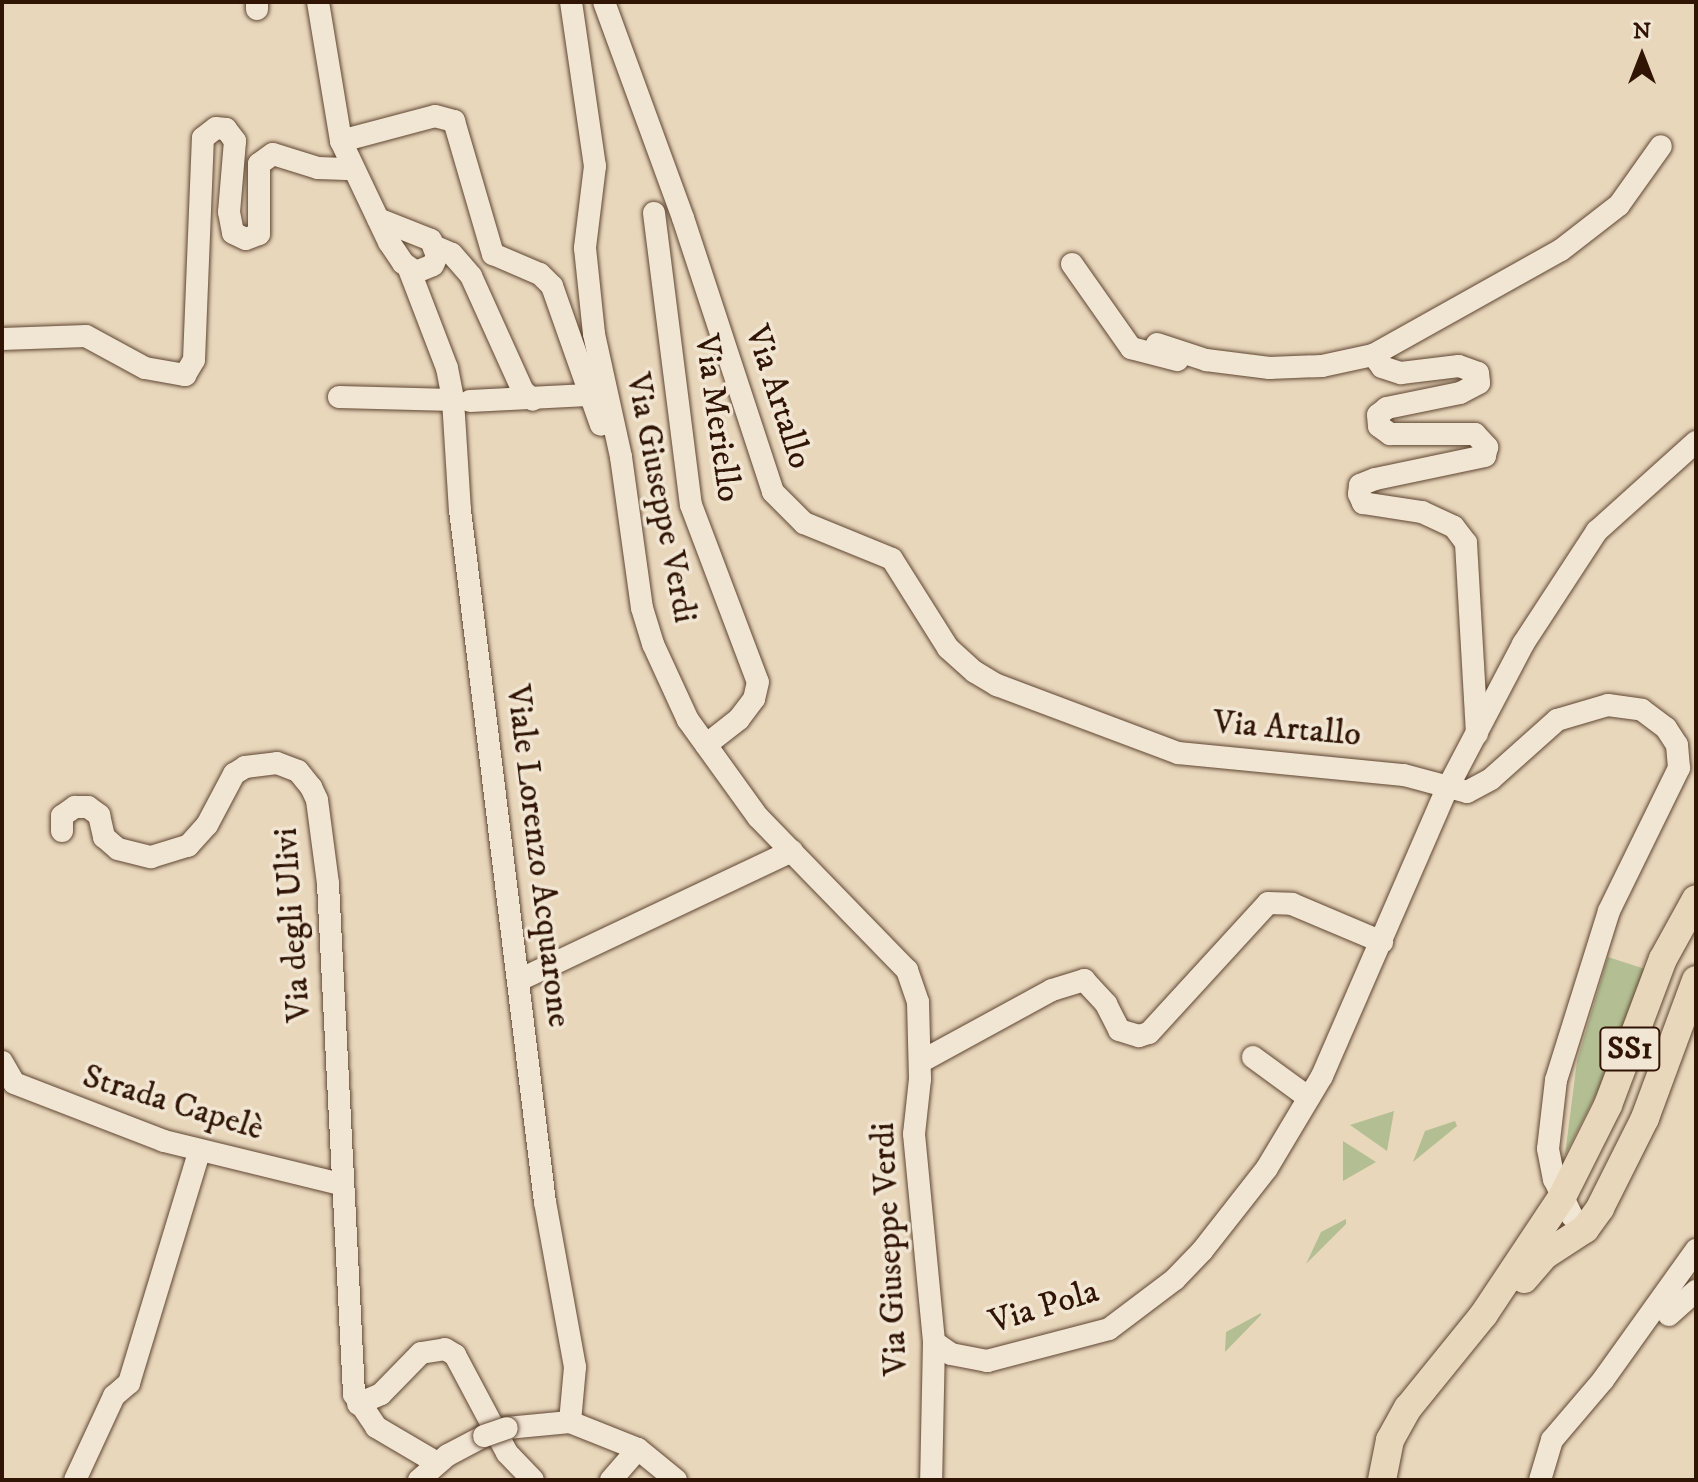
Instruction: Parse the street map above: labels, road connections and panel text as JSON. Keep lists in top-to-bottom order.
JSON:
{
  "streets": {
    "main road": ["SS1"],
    "street": [
      "Via Artallo",
      "Via Meriello",
      "Via Giuseppe Verdi",
      "Viale Lorenzo Acquarone",
      "Via degli Ulivi",
      "Strada Capelè",
      "Via Pola"
    ]
  },
  "crossings": [
    ["Via Artallo", "Via Pola"],
    ["Via Meriello", "Via Giuseppe Verdi"],
    ["Via Giuseppe Verdi", "Via Pola"],
    ["Via degli Ulivi", "Strada Capelè"]
  ],
  "north": "top"
}
